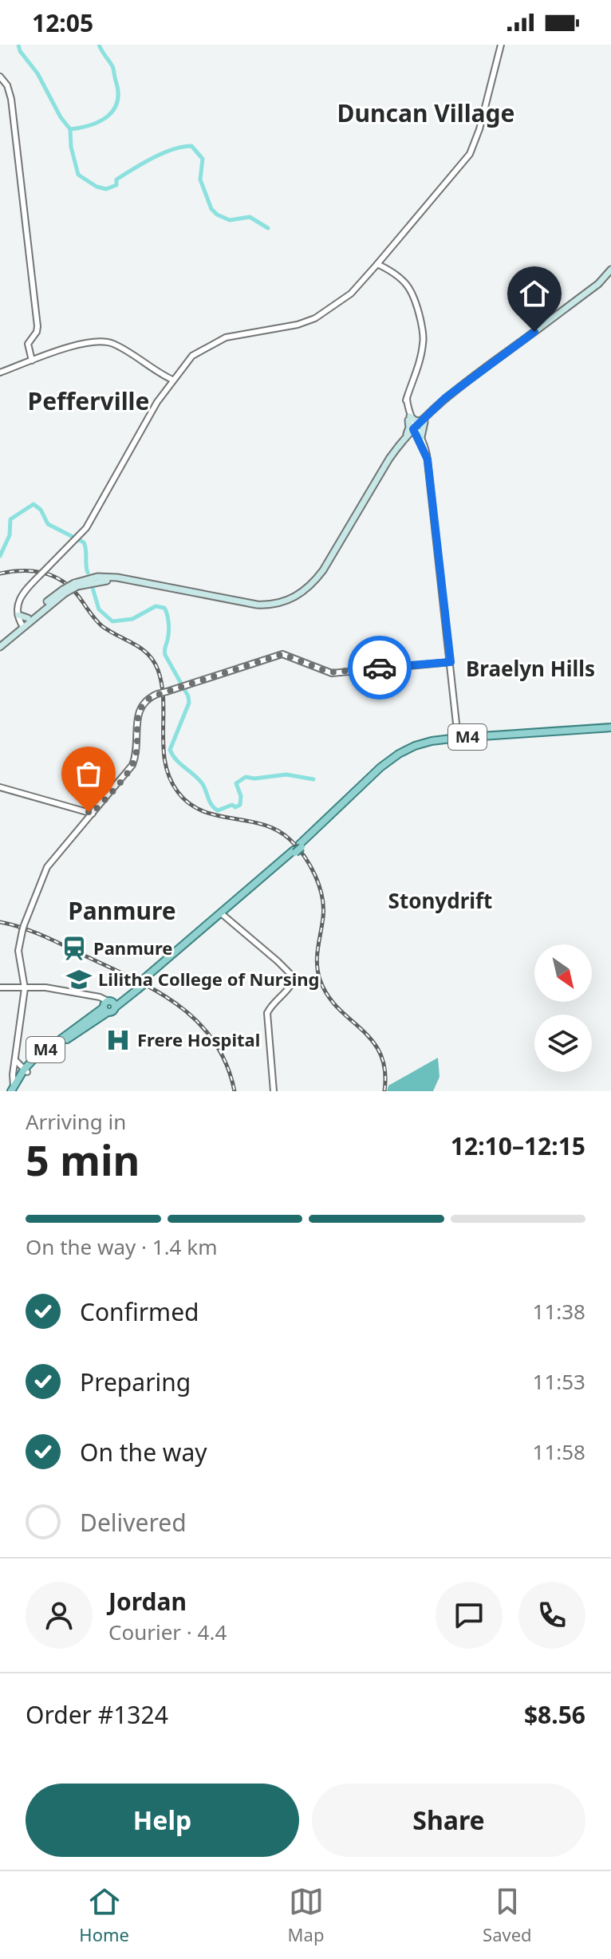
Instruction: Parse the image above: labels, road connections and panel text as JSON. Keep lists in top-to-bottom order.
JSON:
{
  "streets": {
    "main road": ["M4"]
  },
  "districts": [
    "Duncan Village",
    "Pefferville",
    "Braelyn Hills",
    "Stonydrift",
    "Panmure"
  ],
  "places": {
    "station": ["Panmure"],
    "school or university": ["Lilitha College of Nursing"],
    "hospital": ["Frere Hospital"]
  },
  "north": "bottom right",
  "page": {
    "status": "12:05",
    "heading": ["5 min", "Arriving in", "12:10–12:15"],
    "panel": [
      "Jordan",
      "Courier · 4.4",
      "Order #1324",
      "$8.56"
    ],
    "bar": "On the way · 1.4 km",
    "list": [
      ["Confirmed", "11:38"],
      ["Preparing", "11:53"],
      ["On the way", "11:58"],
      "Delivered"
    ],
    "buttons": ["Help", "Share"],
    "tabs": ["Home", "Map", "Saved"]
  }
}
